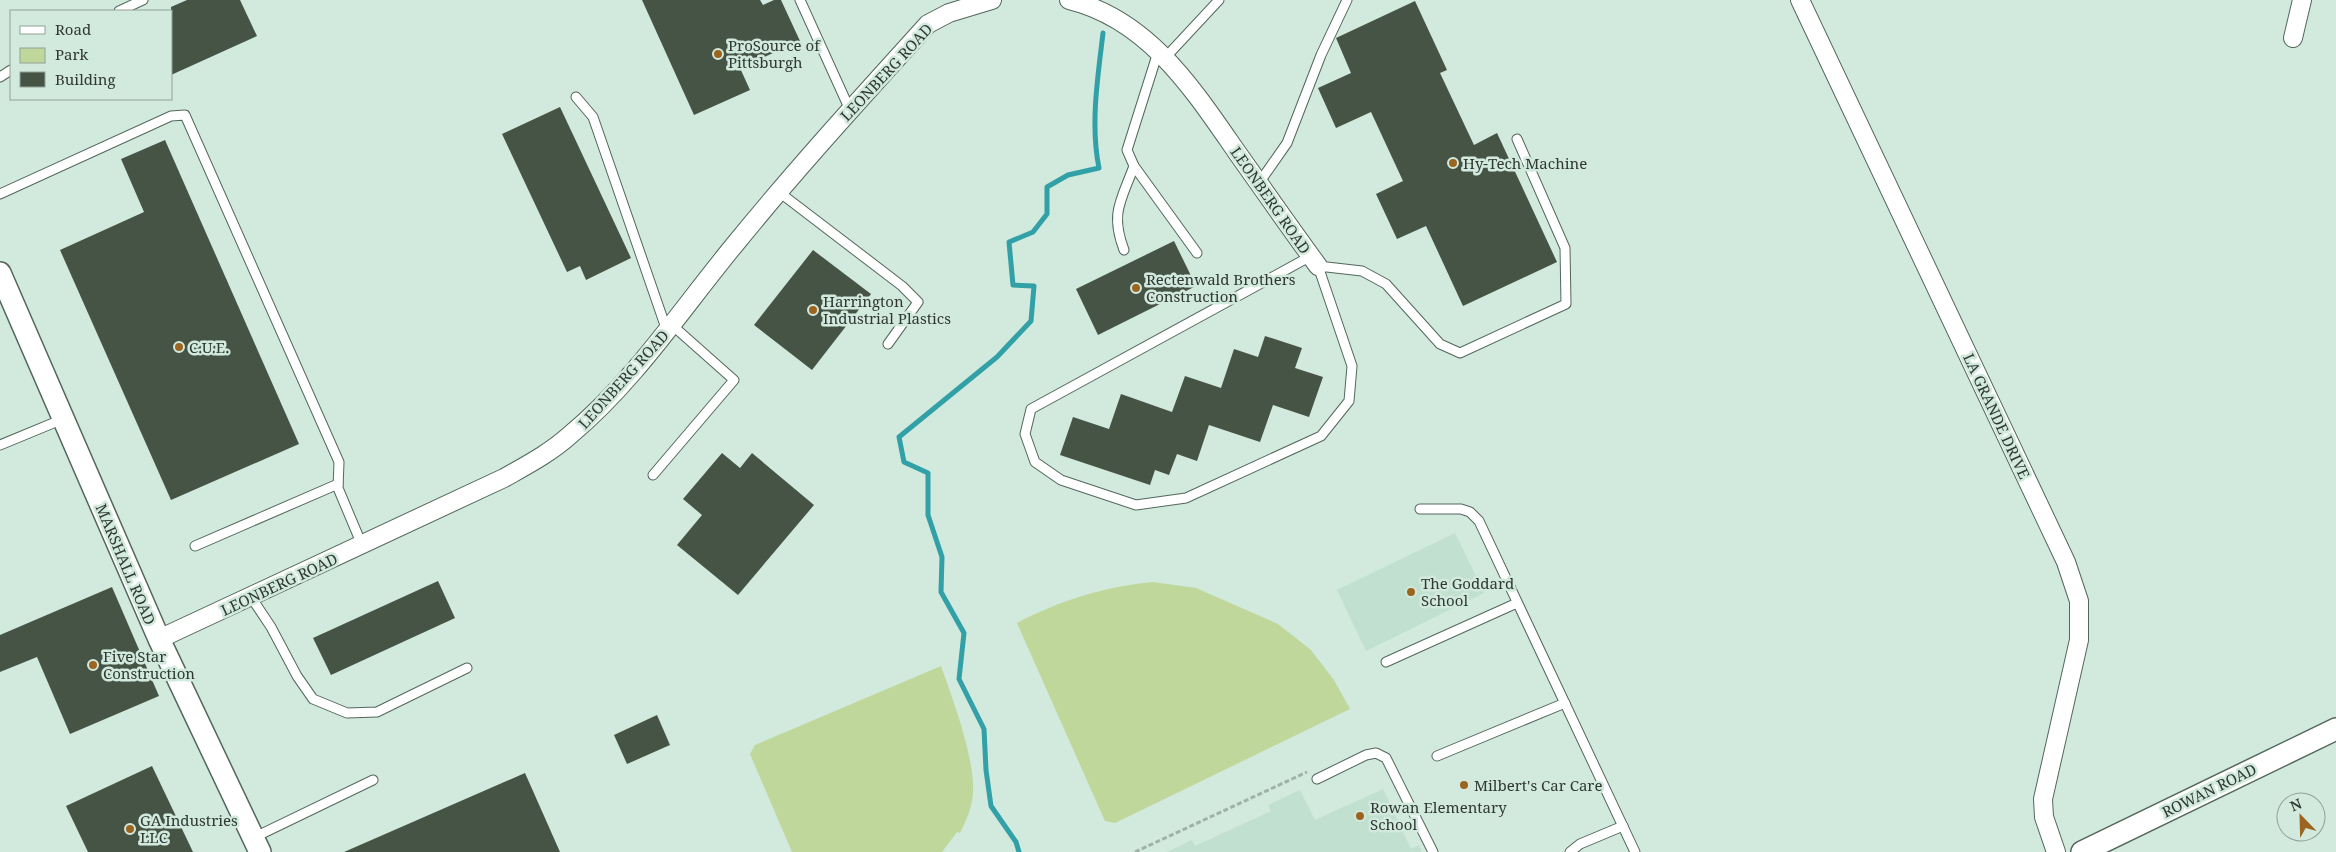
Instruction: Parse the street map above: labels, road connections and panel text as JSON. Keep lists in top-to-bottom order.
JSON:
{
  "streets": {
    "street": [
      "LEONBERG ROAD",
      "LA GRANDE DRIVE",
      "MARSHALL ROAD",
      "ROWAN ROAD"
    ]
  },
  "crossings": [
    ["LEONBERG ROAD", "MARSHALL ROAD"]
  ],
  "places": [
    "ProSource of Pittsburgh",
    "Hy-Tech Machine",
    "Rectenwald Brothers Construction",
    "Harrington Industrial Plastics",
    "C.U.E.",
    "The Goddard School",
    "Five Star Construction",
    "Milbert's Car Care",
    "Rowan Elementary School",
    "GA Industries LLC"
  ],
  "legend": ["Road", "Park", "Building"],
  "north": "top left"
}
